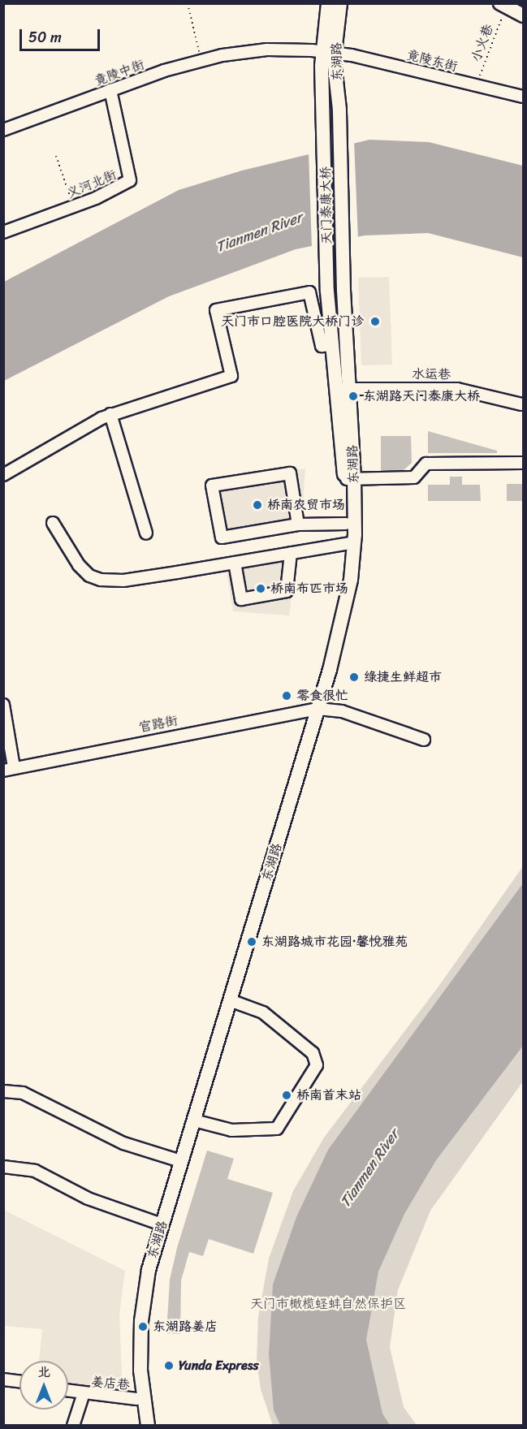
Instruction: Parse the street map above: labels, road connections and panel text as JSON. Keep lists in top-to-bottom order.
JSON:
{
  "streets": {
    "main road": ["东湖路", "天门泰康大桥"],
    "street": [
      "竟陵东街",
      "竟陵中街",
      "义河北街",
      "水运巷",
      "官路街",
      "姜店巷"
    ],
    "path": ["小火巷"]
  },
  "crossings": [
    ["小火巷", "竟陵东街"],
    ["竟陵东街", "东湖路"],
    ["竟陵东街", "竟陵中街"],
    ["东湖路", "竟陵中街"],
    ["东湖路", "天门泰康大桥"],
    ["东湖路", "水运巷"],
    ["东湖路", "官路街"],
    ["东湖路", "姜店巷"],
    ["竟陵中街", "义河北街"]
  ],
  "water": ["Tianmen River"],
  "parks": ["天门市橄榄蛏蚌自然保护区"],
  "places": [
    "天门市口腔医院大桥门诊",
    "东湖路天门泰康大桥",
    "桥南农贸市场",
    "桥南布匹市场",
    "绿捷生鲜超市",
    "零食很忙",
    "东湖路城市花园·馨悦雅苑",
    "桥南首末站",
    "东湖路姜店",
    "Yunda Express"
  ],
  "scale_bar": "50 m",
  "north": "top"
}
